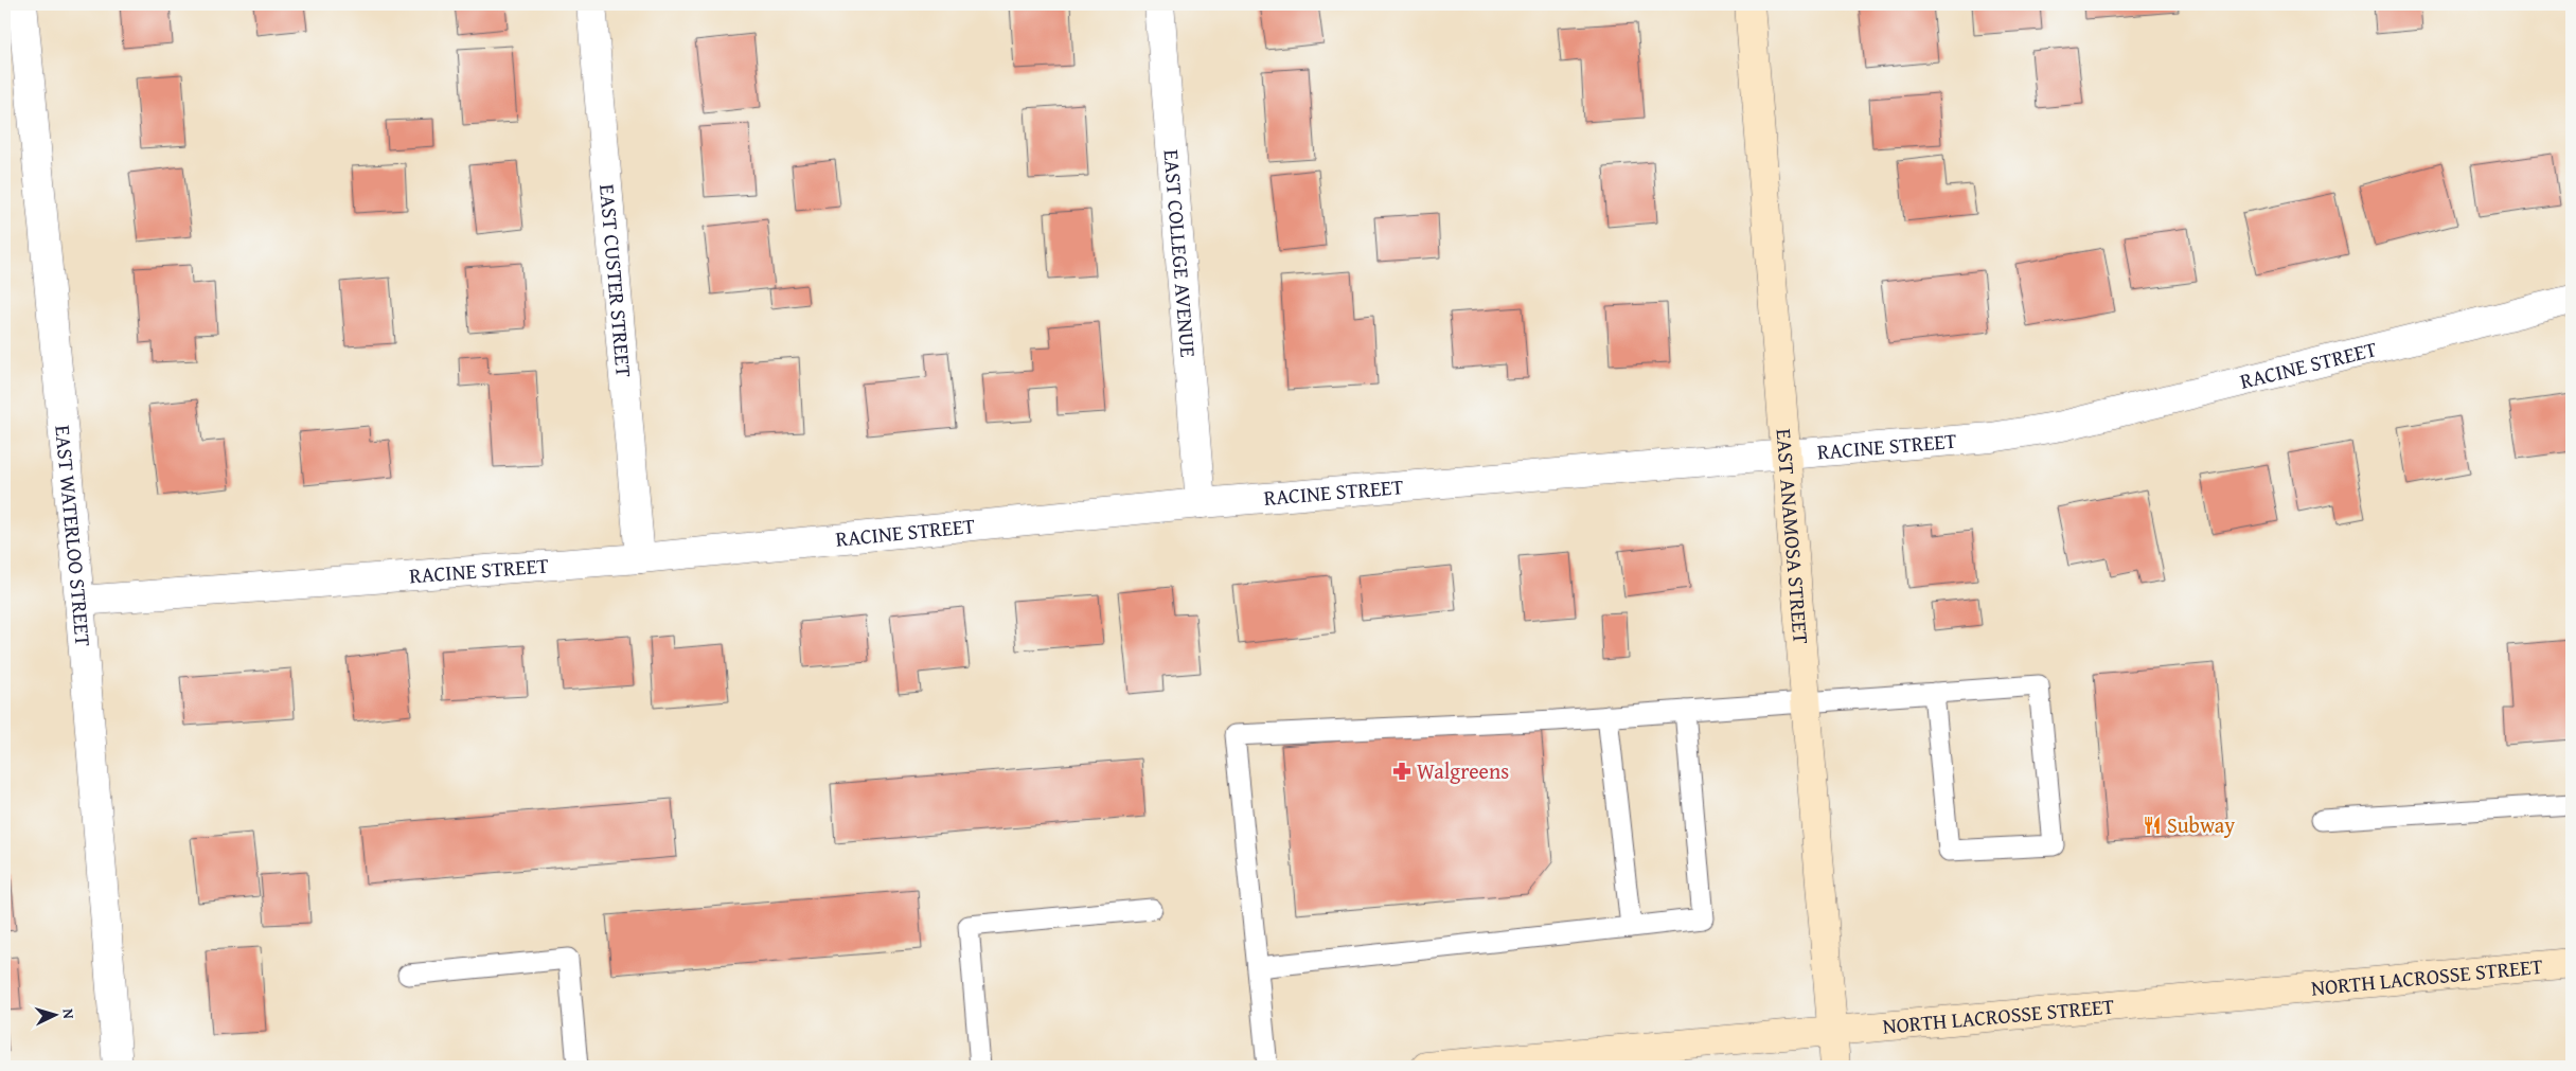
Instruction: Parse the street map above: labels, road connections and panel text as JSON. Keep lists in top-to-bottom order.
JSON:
{
  "streets": {
    "main road": ["EAST ANAMOSA STREET", "NORTH LACROSSE STREET"],
    "street": [
      "EAST COLLEGE AVENUE",
      "EAST CUSTER STREET",
      "RACINE STREET",
      "EAST WATERLOO STREET"
    ]
  },
  "crossings": [
    ["EAST COLLEGE AVENUE", "RACINE STREET"],
    ["EAST CUSTER STREET", "RACINE STREET"],
    ["RACINE STREET", "EAST WATERLOO STREET"],
    ["RACINE STREET", "EAST ANAMOSA STREET"],
    ["EAST ANAMOSA STREET", "NORTH LACROSSE STREET"]
  ],
  "places": {
    "pharmacy": ["Walgreens"],
    "restaurant": ["Subway"]
  },
  "north": "right"
}
